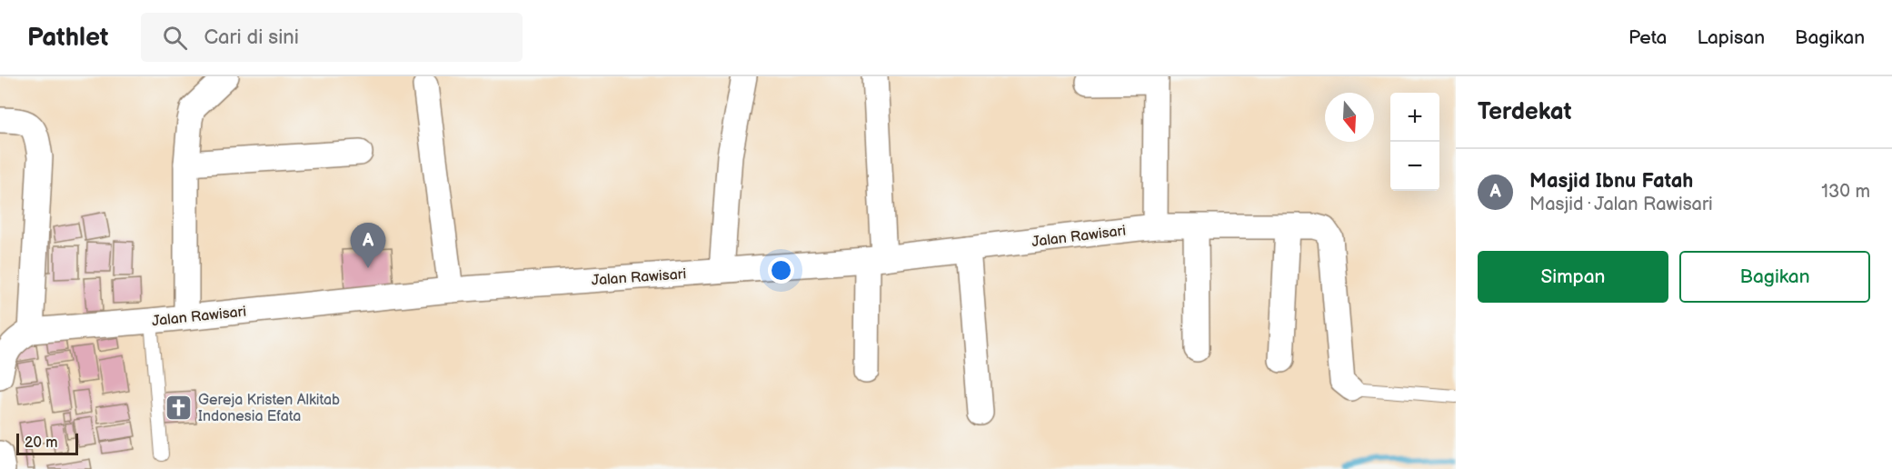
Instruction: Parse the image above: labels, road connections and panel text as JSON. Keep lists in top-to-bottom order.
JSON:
{
  "streets": {
    "street": ["Jalan Rawisari"]
  },
  "places": {
    "church": ["Gereja Kristen Alkitab Indonesia Efata"]
  },
  "scale_bar": "20 m",
  "north": "bottom",
  "page": {
    "header": "Pathlet",
    "search": "Cari di sini",
    "nav": ["Peta", "Lapisan", "Bagikan"],
    "heading": "Terdekat",
    "map_buttons": ["+", "−"],
    "list": [
      {
        "mark": "A",
        "name": "Masjid Ibnu Fatah",
        "note": "Masjid · Jalan Rawisari",
        "value": "130 m"
      }
    ],
    "pins": "A",
    "buttons": ["Simpan", "Bagikan"],
    "scale": "20 m"
  }
}
